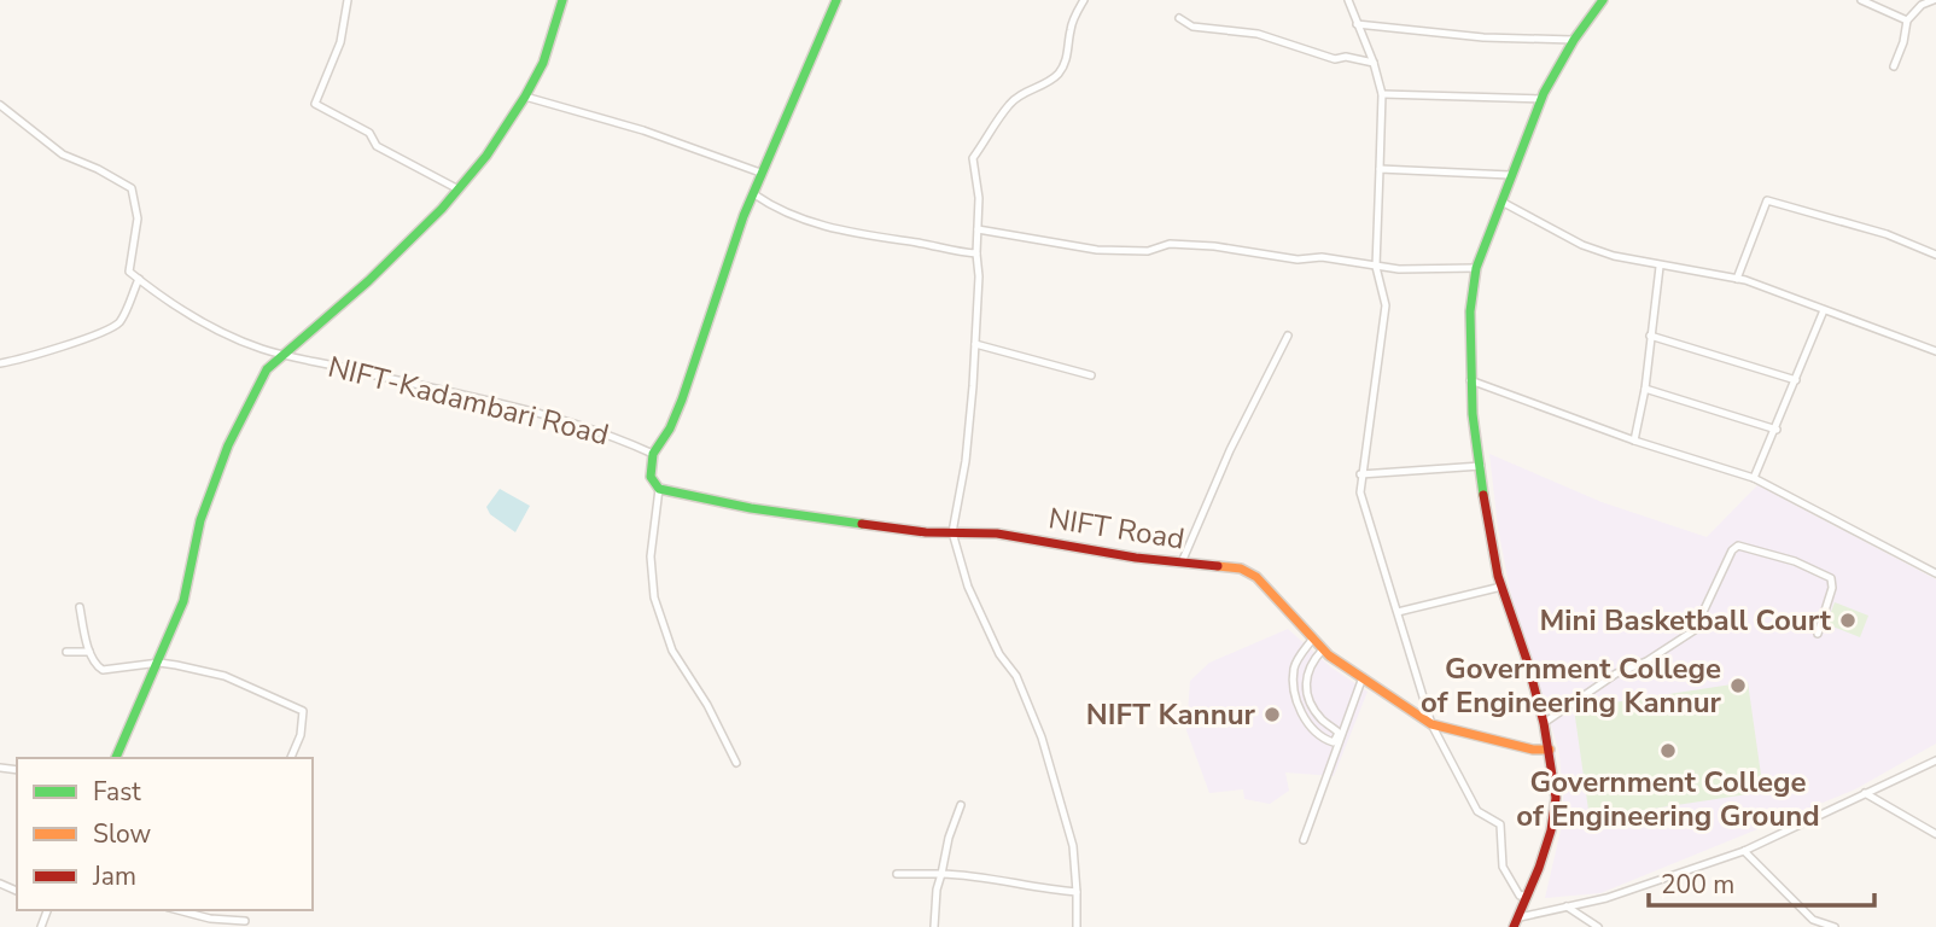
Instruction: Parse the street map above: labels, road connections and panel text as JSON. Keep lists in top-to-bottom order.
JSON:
{
  "streets": {
    "street": ["NIFT-Kadambari Road", "NIFT Road"]
  },
  "places": [
    "Mini Basketball Court",
    "Government College of Engineering Kannur",
    "NIFT Kannur",
    "Government College of Engineering Ground"
  ],
  "legend": ["Fast", "Slow", "Jam"],
  "scale_bar": "200 m"
}
